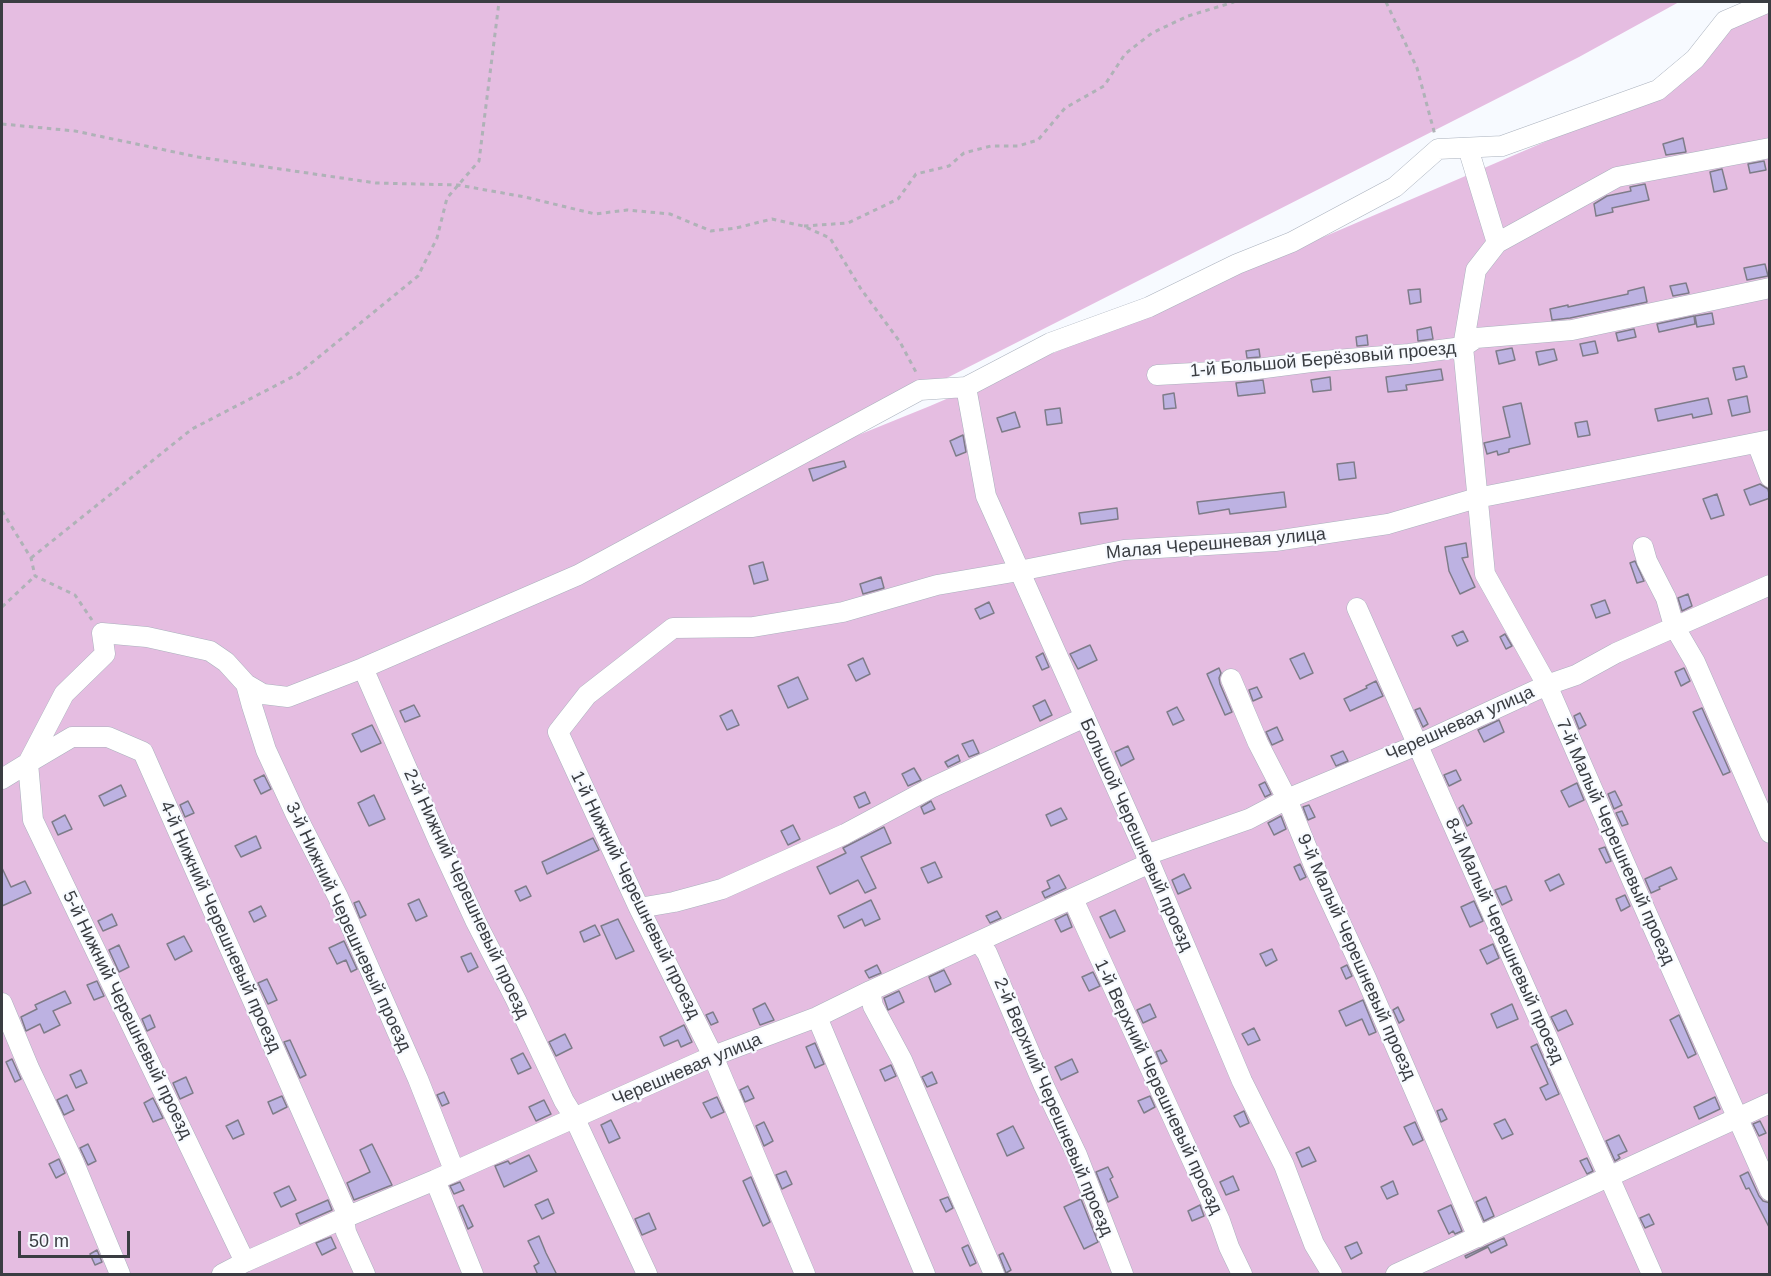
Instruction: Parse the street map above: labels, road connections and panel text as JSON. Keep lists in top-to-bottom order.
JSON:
{
  "streets": {
    "lane": [
      "1-й Большой Берёзовый проезд",
      "Малая Черешневая улица",
      "Черешневая улица",
      "Большой Черешневый проезд",
      "7-й Малый Черешневый проезд",
      "2-й Нижний Черешневый проезд",
      "1-й Нижний Черешневый проезд",
      "4-й Нижний Черешневый проезд",
      "3-й Нижний Черешневый проезд",
      "8-й Малый Черешневый проезд",
      "9-й Малый Черешневый проезд",
      "5-й Нижний Черешневый проезд",
      "1-й Верхний Черешневый проезд",
      "2-й Верхний Черешневый проезд"
    ]
  },
  "crossings": [
    ["1-й Большой Берёзовый проезд", "7-й Малый Черешневый проезд"],
    ["Малая Черешневая улица", "Большой Черешневый проезд"],
    ["Малая Черешневая улица", "7-й Малый Черешневый проезд"],
    ["Малая Черешневая улица", "1-й Нижний Черешневый проезд"],
    ["Черешневая улица", "Большой Черешневый проезд"],
    ["Черешневая улица", "7-й Малый Черешневый проезд"],
    ["Черешневая улица", "2-й Нижний Черешневый проезд"],
    ["Черешневая улица", "1-й Нижний Черешневый проезд"],
    ["Черешневая улица", "4-й Нижний Черешневый проезд"],
    ["Черешневая улица", "3-й Нижний Черешневый проезд"],
    ["Черешневая улица", "8-й Малый Черешневый проезд"],
    ["Черешневая улица", "9-й Малый Черешневый проезд"],
    ["Черешневая улица", "5-й Нижний Черешневый проезд"],
    ["Черешневая улица", "1-й Верхний Черешневый проезд"],
    ["Черешневая улица", "2-й Верхний Черешневый проезд"],
    ["4-й Нижний Черешневый проезд", "5-й Нижний Черешневый проезд"]
  ],
  "scale_bar": "50 m"
}
